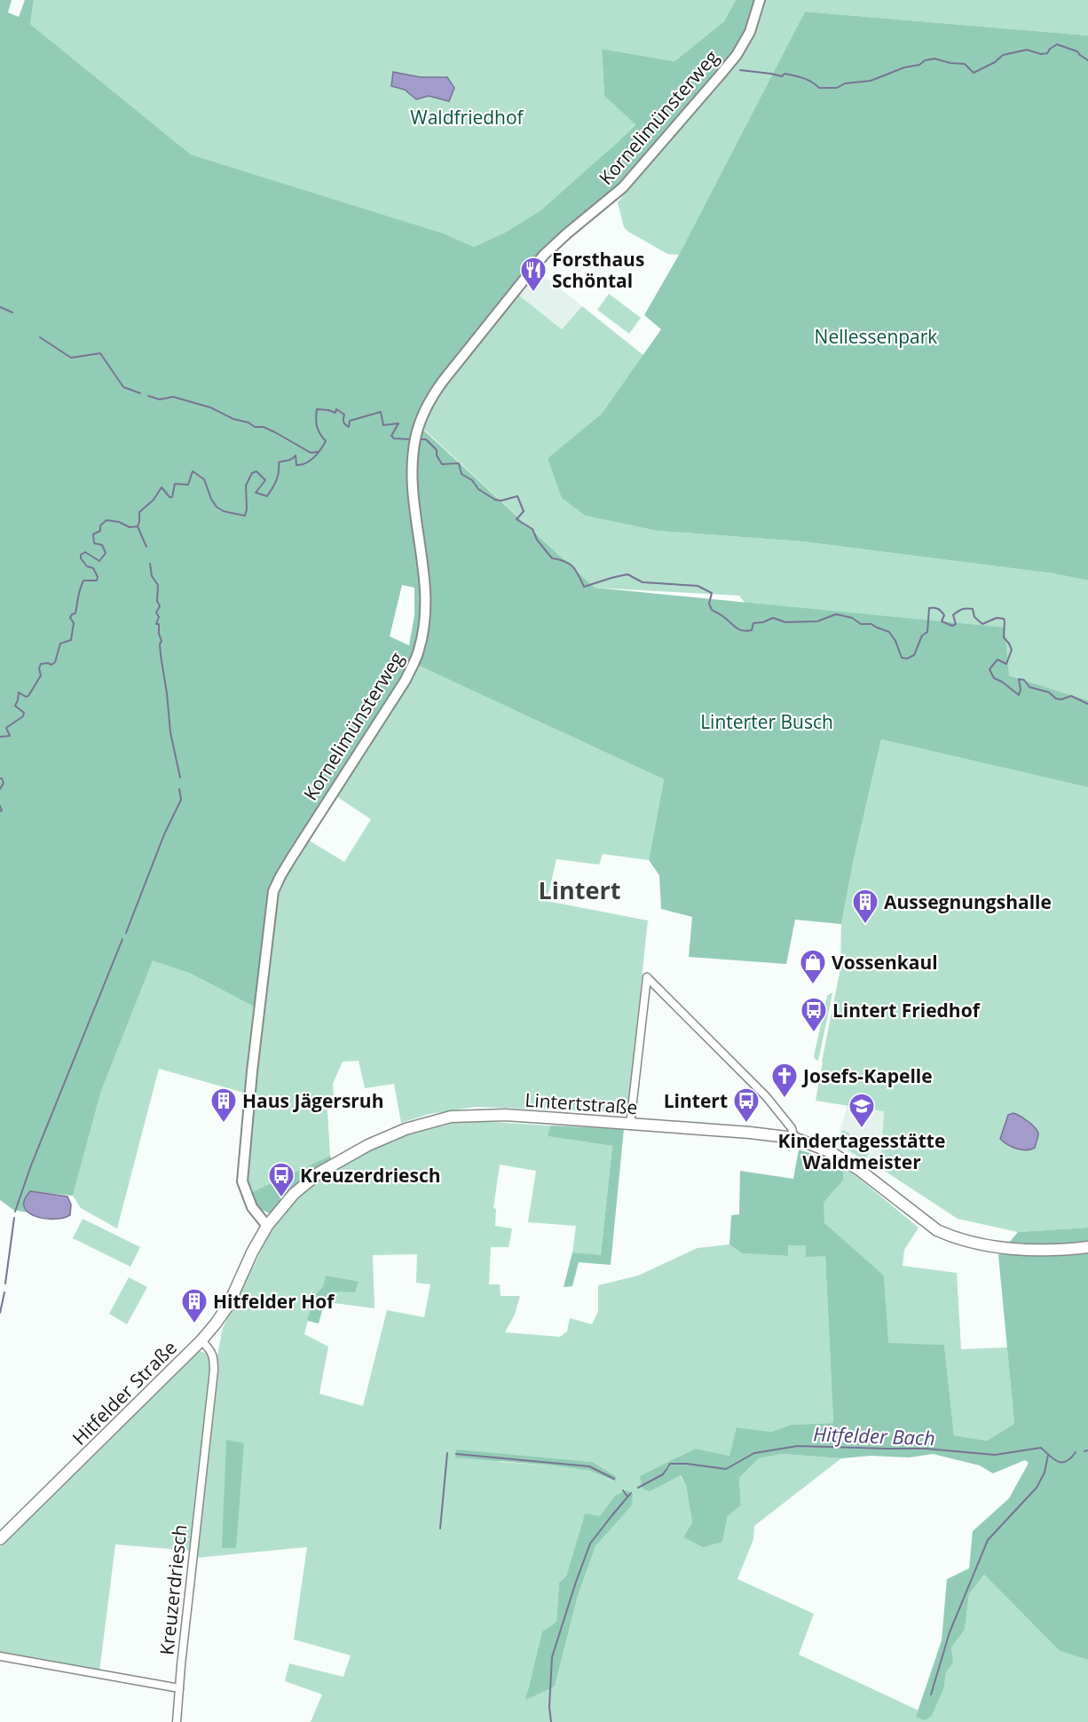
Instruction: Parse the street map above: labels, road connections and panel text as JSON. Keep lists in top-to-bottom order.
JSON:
{
  "streets": {
    "main road": ["Lintertstraße", "Hitfelder Straße"],
    "street": ["Kornelimünsterweg", "Kreuzerdriesch"]
  },
  "crossings": [
    ["Kornelimünsterweg", "Lintertstraße"],
    ["Kornelimünsterweg", "Hitfelder Straße"],
    ["Lintertstraße", "Hitfelder Straße"],
    ["Hitfelder Straße", "Kreuzerdriesch"]
  ],
  "districts": ["Lintert"],
  "water": ["Hitfelder Bach"],
  "parks": ["Waldfriedhof", "Nellessenpark", "Linterter Busch"],
  "places": {
    "restaurant": ["Forsthaus Schöntal"],
    "building": ["Aussegnungshalle", "Haus Jägersruh", "Hitfelder Hof"],
    "shop": ["Vossenkaul"],
    "bus stop": ["Lintert Friedhof", "Lintert", "Kreuzerdriesch"],
    "church": ["Josefs-Kapelle"],
    "school or university": ["Kindertagesstätte Waldmeister"]
  }
}
